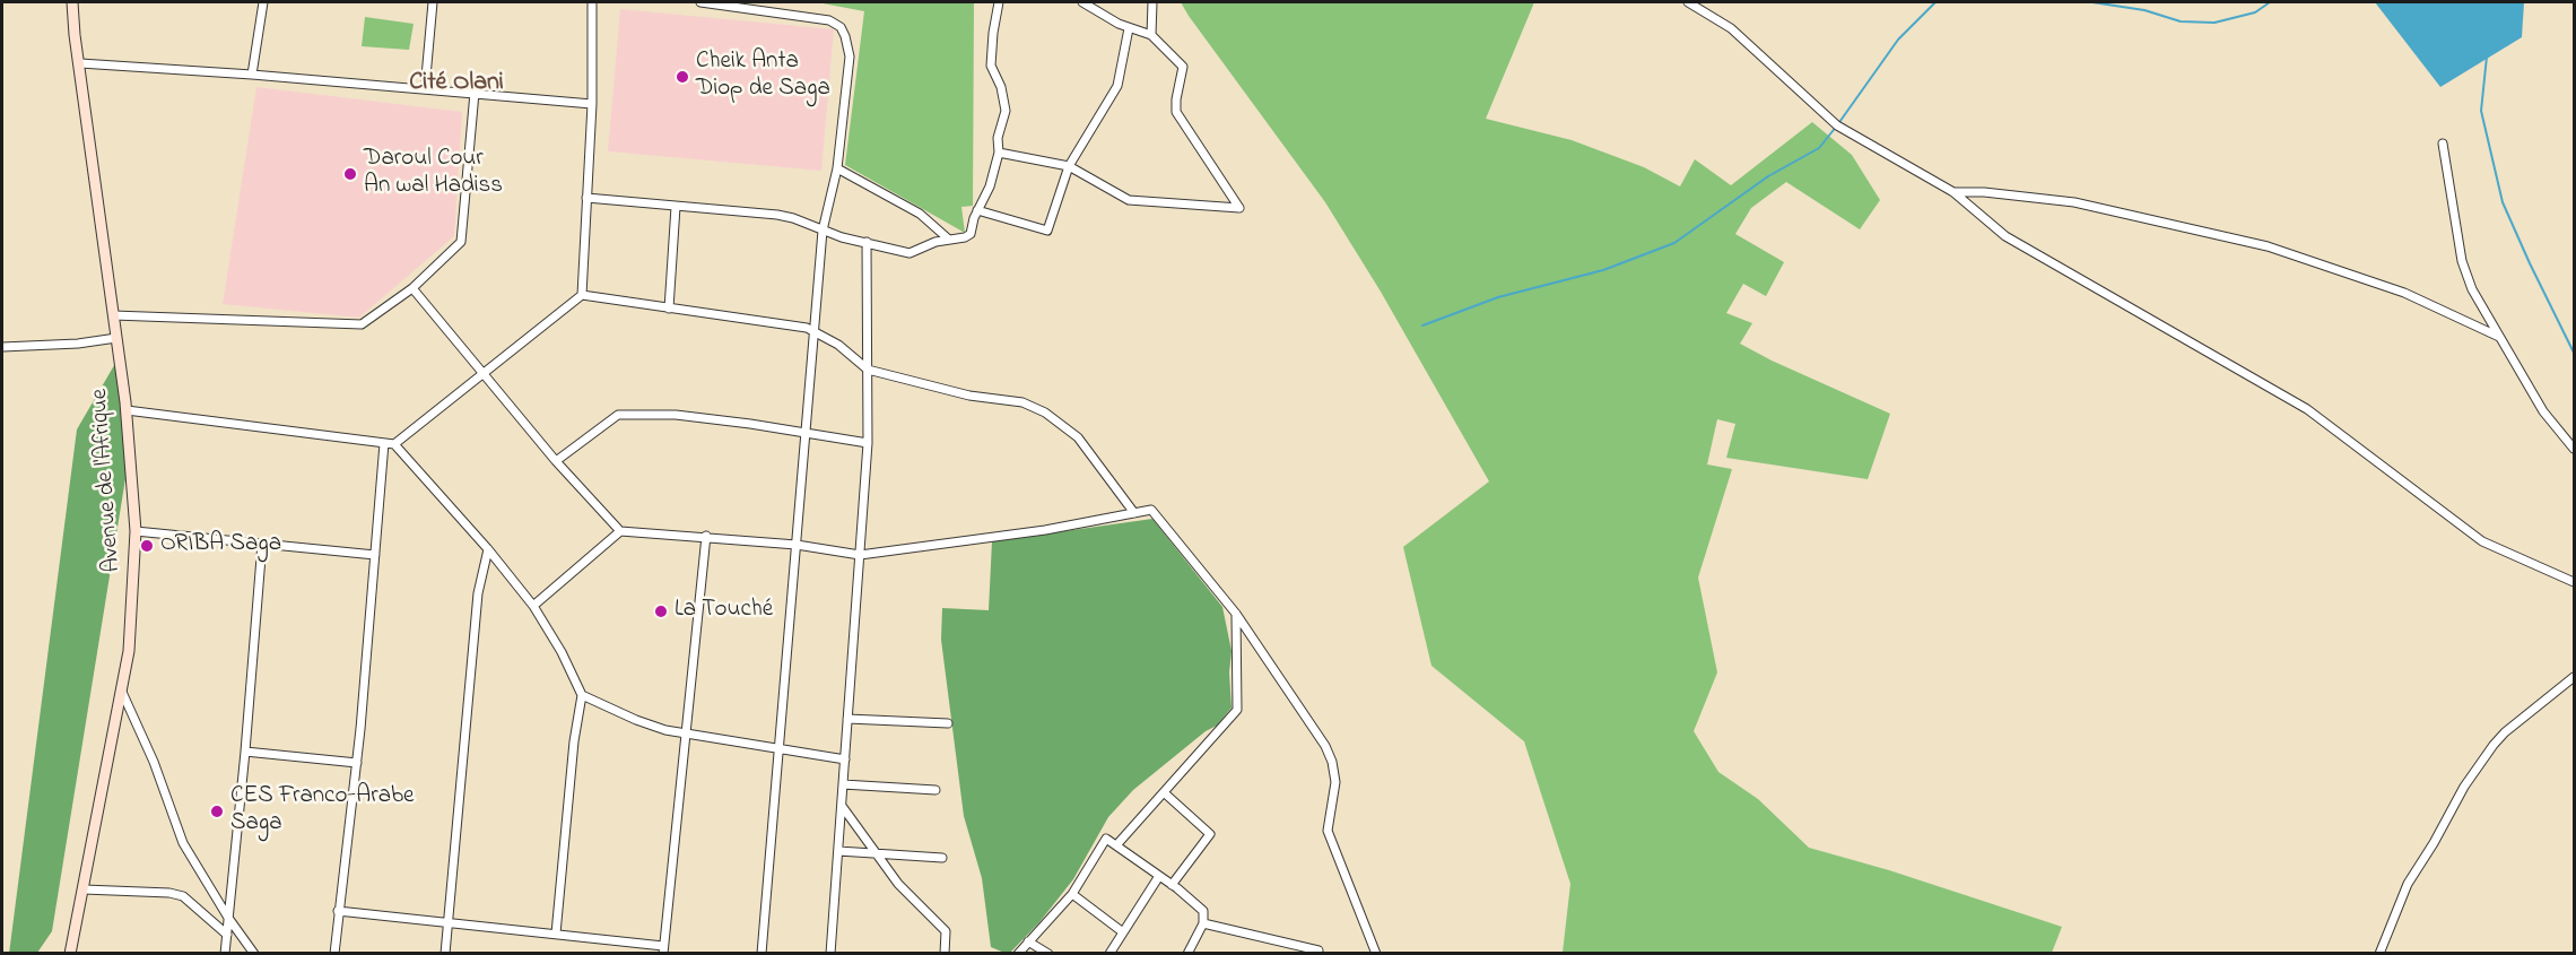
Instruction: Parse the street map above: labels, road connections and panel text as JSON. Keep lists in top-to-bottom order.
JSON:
{
  "streets": {
    "main road": ["Avenue de l'Afrique"]
  },
  "districts": ["Cité Olani"],
  "places": [
    "Cheik Anta Diop de Saga",
    "Daroul Cour An wal Hadiss",
    "ORIBA Saga",
    "La Touché",
    "CES Franco-Arabe Saga"
  ]
}
